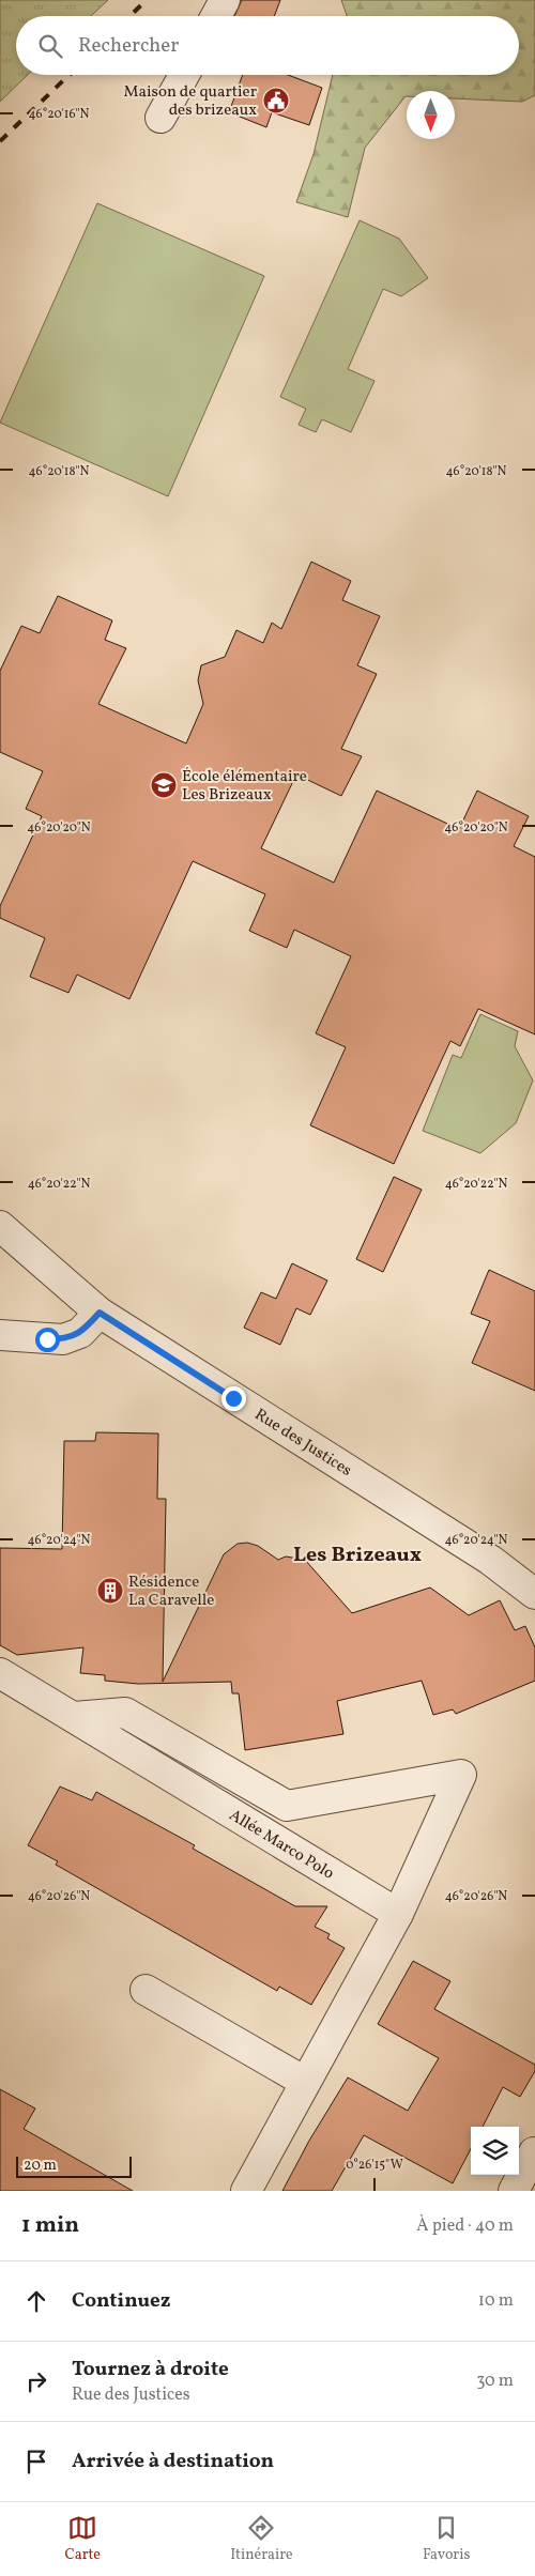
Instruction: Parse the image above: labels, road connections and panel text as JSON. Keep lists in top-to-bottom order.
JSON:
{
  "streets": {
    "street": ["Rue des Justices", "Allée Marco Polo"]
  },
  "districts": ["Les Brizeaux"],
  "places": {
    "public building": ["Maison de quartier des brizeaux"],
    "school or university": ["École élémentaire Les Brizeaux"],
    "building": ["Résidence La Caravelle"]
  },
  "scale_bar": "20 m",
  "north": "bottom",
  "page": {
    "search": "Rechercher",
    "scale": "20 m",
    "heading": ["1 min", "À pied · 40 m"],
    "list": [
      ["Continuez", "10 m"],
      ["Tournez à droite", "Rue des Justices", "30 m"],
      "Arrivée à destination"
    ],
    "nav": ["Carte", "Itinéraire", "Favoris"]
  },
  "coordinates": [
    "46°20'16\"N",
    "46°20'18\"N",
    "46°20'20\"N",
    "46°20'22\"N",
    "46°20'24\"N",
    "46°20'26\"N",
    "0°26'15\"W"
  ]
}
